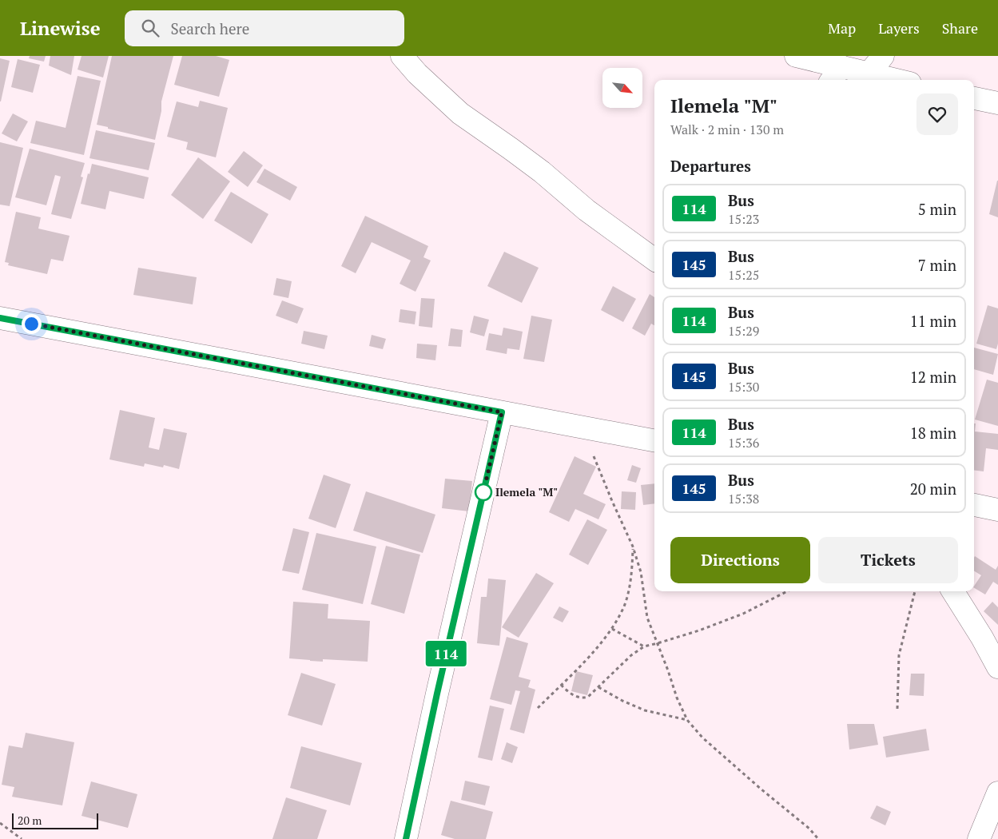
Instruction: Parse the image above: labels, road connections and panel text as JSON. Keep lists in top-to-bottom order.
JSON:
{
  "places": ["Ilemela \"M\""],
  "lines": ["bus line 114"],
  "scale_bar": "20 m",
  "north": "bottom right",
  "page": {
    "header": "Linewise",
    "search": "Search here",
    "nav": ["Map", "Layers", "Share"],
    "on_map": "114",
    "heading": [
      ["Ilemela \"M\"", "Walk · 2 min · 130 m"],
      "Departures"
    ],
    "list": [
      {
        "mark": "114",
        "name": "Bus",
        "note": "15:23",
        "value": "5 min"
      },
      {
        "mark": "145",
        "name": "Bus",
        "note": "15:25",
        "value": "7 min"
      },
      {
        "mark": "114",
        "name": "Bus",
        "note": "15:29",
        "value": "11 min"
      },
      {
        "mark": "145",
        "name": "Bus",
        "note": "15:30",
        "value": "12 min"
      },
      {
        "mark": "114",
        "name": "Bus",
        "note": "15:36",
        "value": "18 min"
      },
      {
        "mark": "145",
        "name": "Bus",
        "note": "15:38",
        "value": "20 min"
      }
    ],
    "buttons": ["Directions", "Tickets"],
    "scale": "20 m"
  }
}
